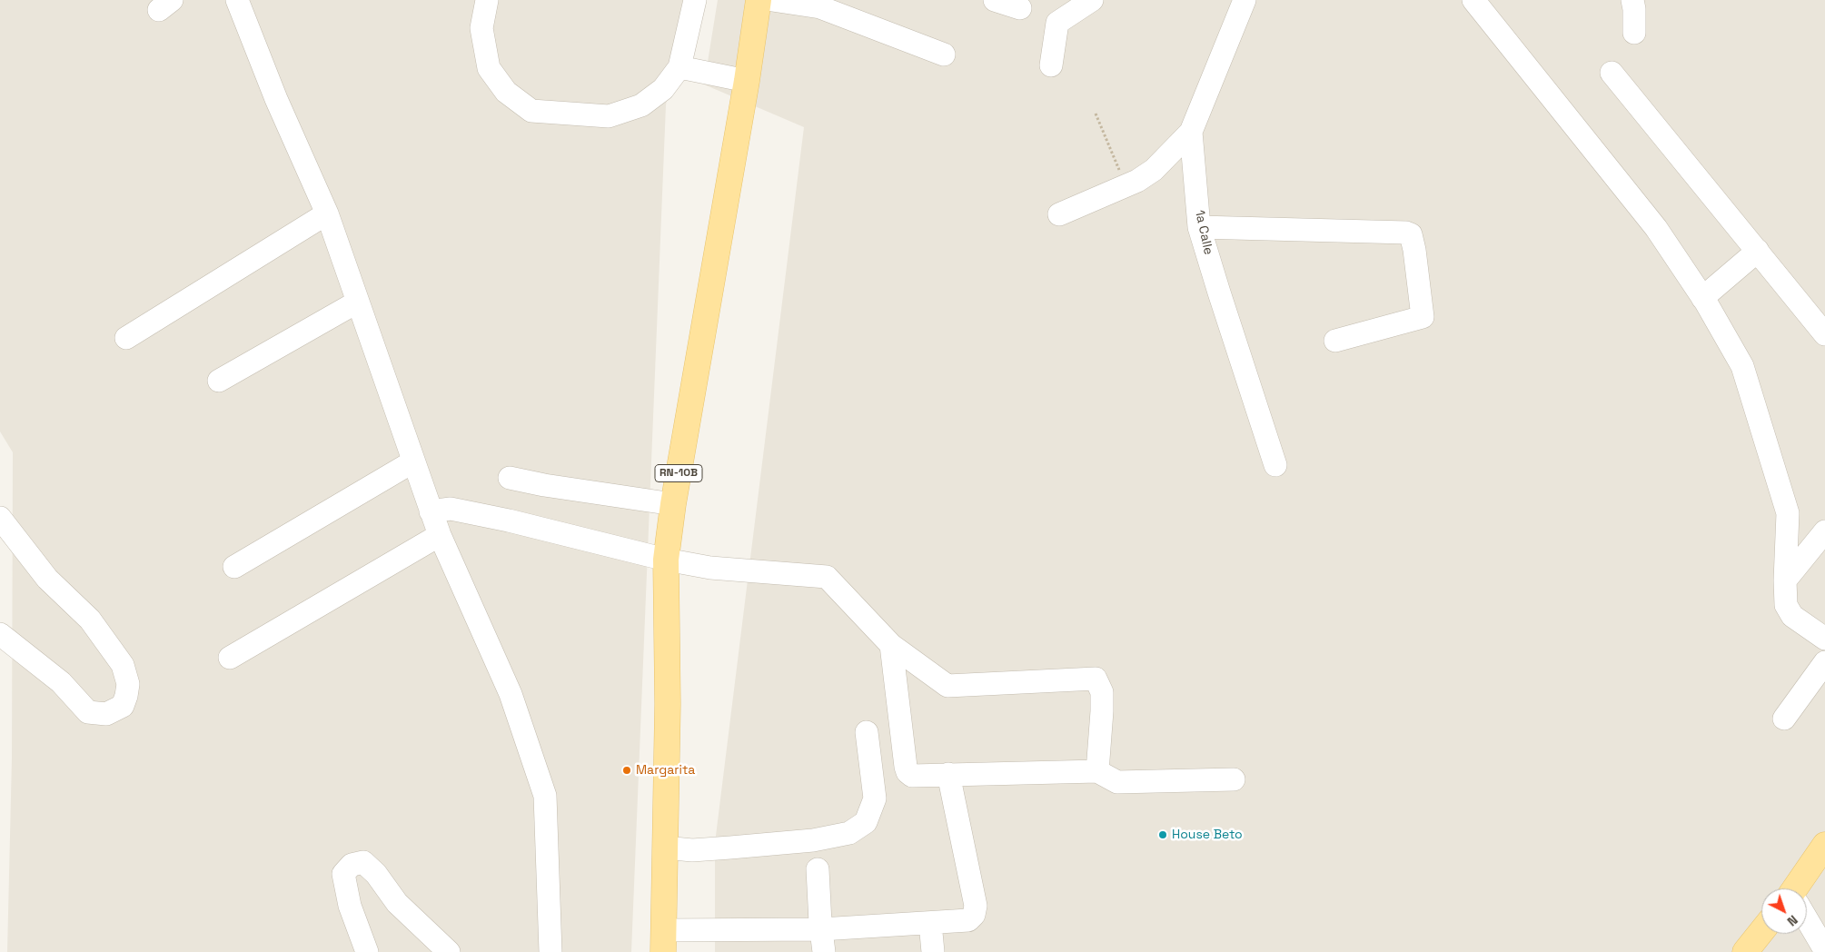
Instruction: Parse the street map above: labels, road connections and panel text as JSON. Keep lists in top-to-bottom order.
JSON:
{
  "streets": {
    "main road": ["RN-10B"],
    "street": ["1a Calle"]
  },
  "places": ["Margarita", "House Beto"],
  "north": "bottom right"
}
